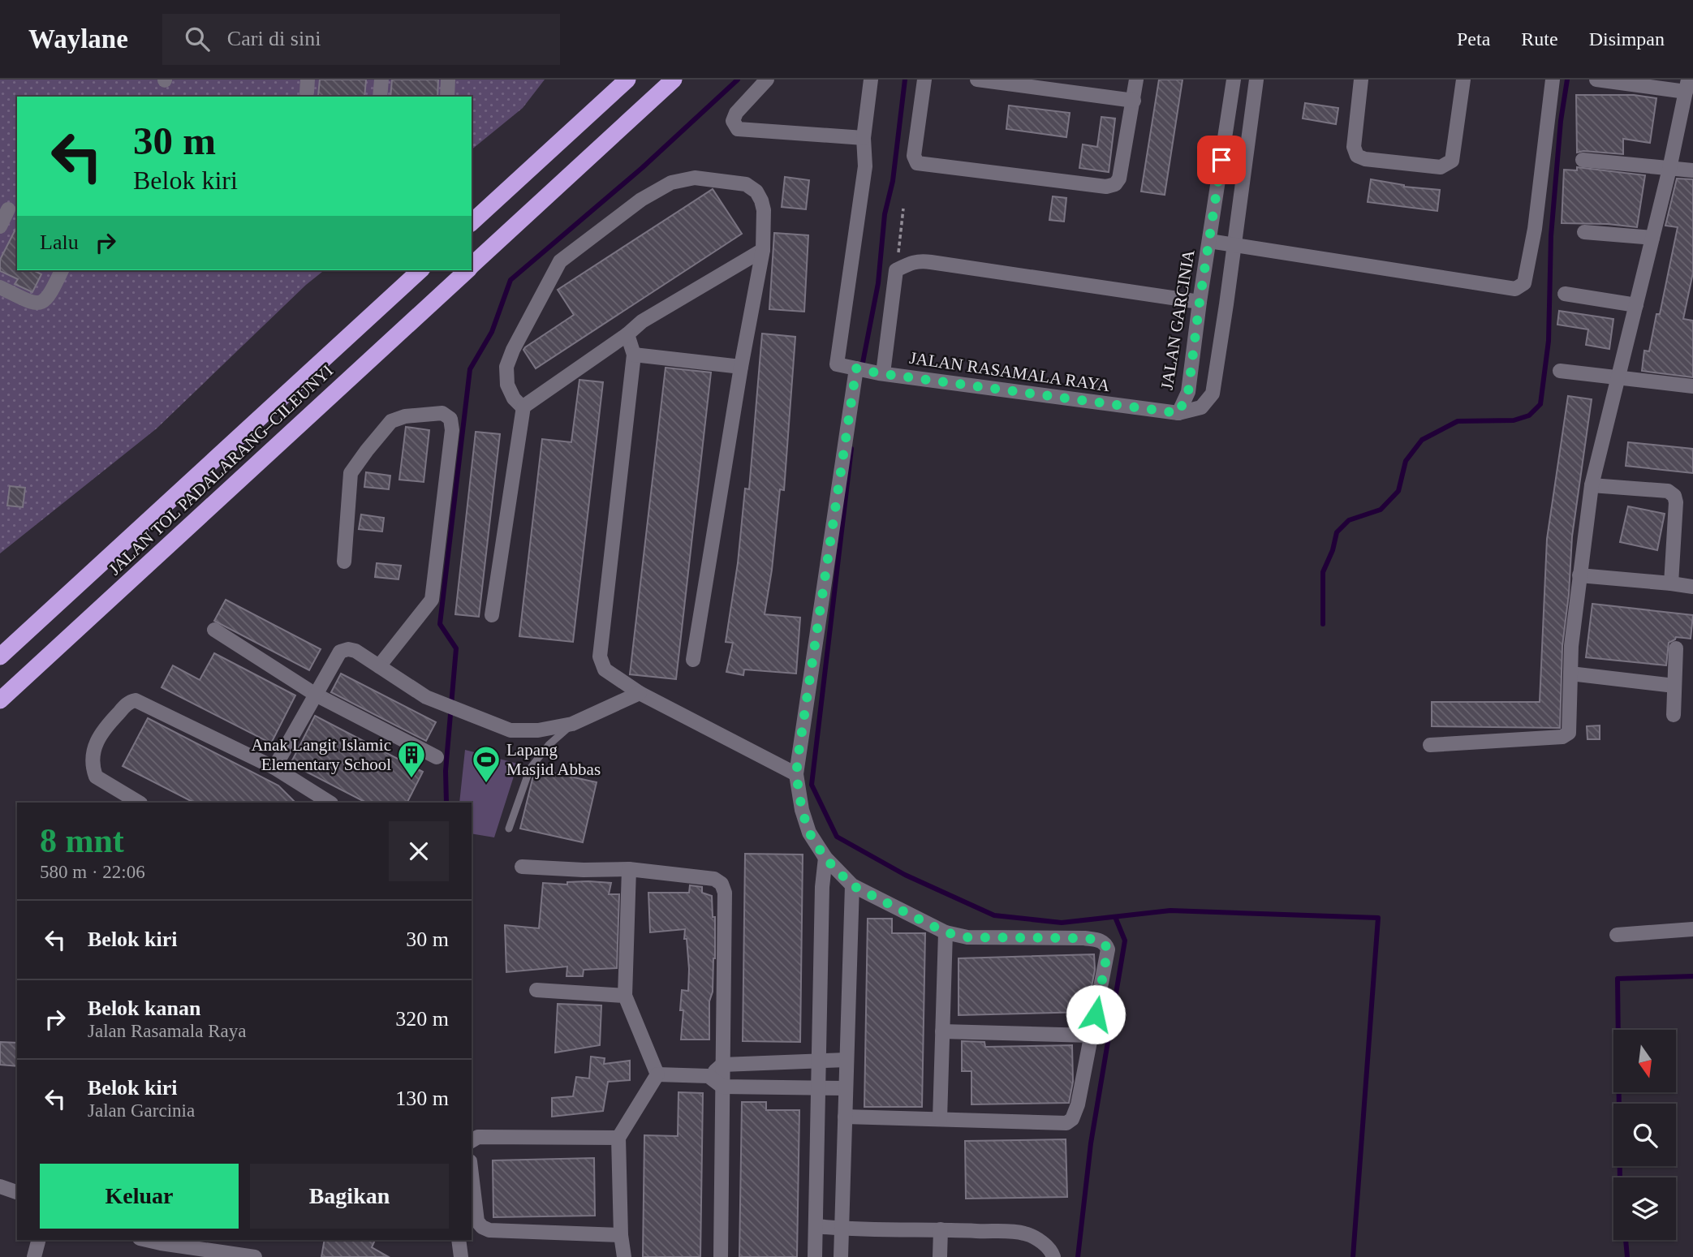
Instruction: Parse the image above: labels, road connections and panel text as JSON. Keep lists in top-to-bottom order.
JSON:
{
  "streets": {
    "highway": ["JALAN TOL PADALARANG–CILEUNYI"],
    "street": ["JALAN GARCINIA", "JALAN RASAMALA RAYA"]
  },
  "crossings": [
    ["JALAN GARCINIA", "JALAN RASAMALA RAYA"]
  ],
  "places": {
    "building": ["Anak Langit Islamic Elementary School"],
    "sports": ["Lapang Masjid Abbas"]
  },
  "north": "bottom",
  "page": {
    "header": "Waylane",
    "search": "Cari di sini",
    "nav": ["Peta", "Rute", "Disimpan"],
    "turn": ["30 m", "Belok kiri"],
    "then": "Lalu",
    "heading": ["8 mnt", "580 m · 22:06"],
    "list": [
      {
        "name": "Belok kiri",
        "value": "30 m"
      },
      {
        "name": "Belok kanan",
        "note": "Jalan Rasamala Raya",
        "value": "320 m"
      },
      {
        "name": "Belok kiri",
        "note": "Jalan Garcinia",
        "value": "130 m"
      }
    ],
    "buttons": ["Keluar", "Bagikan"]
  }
}
